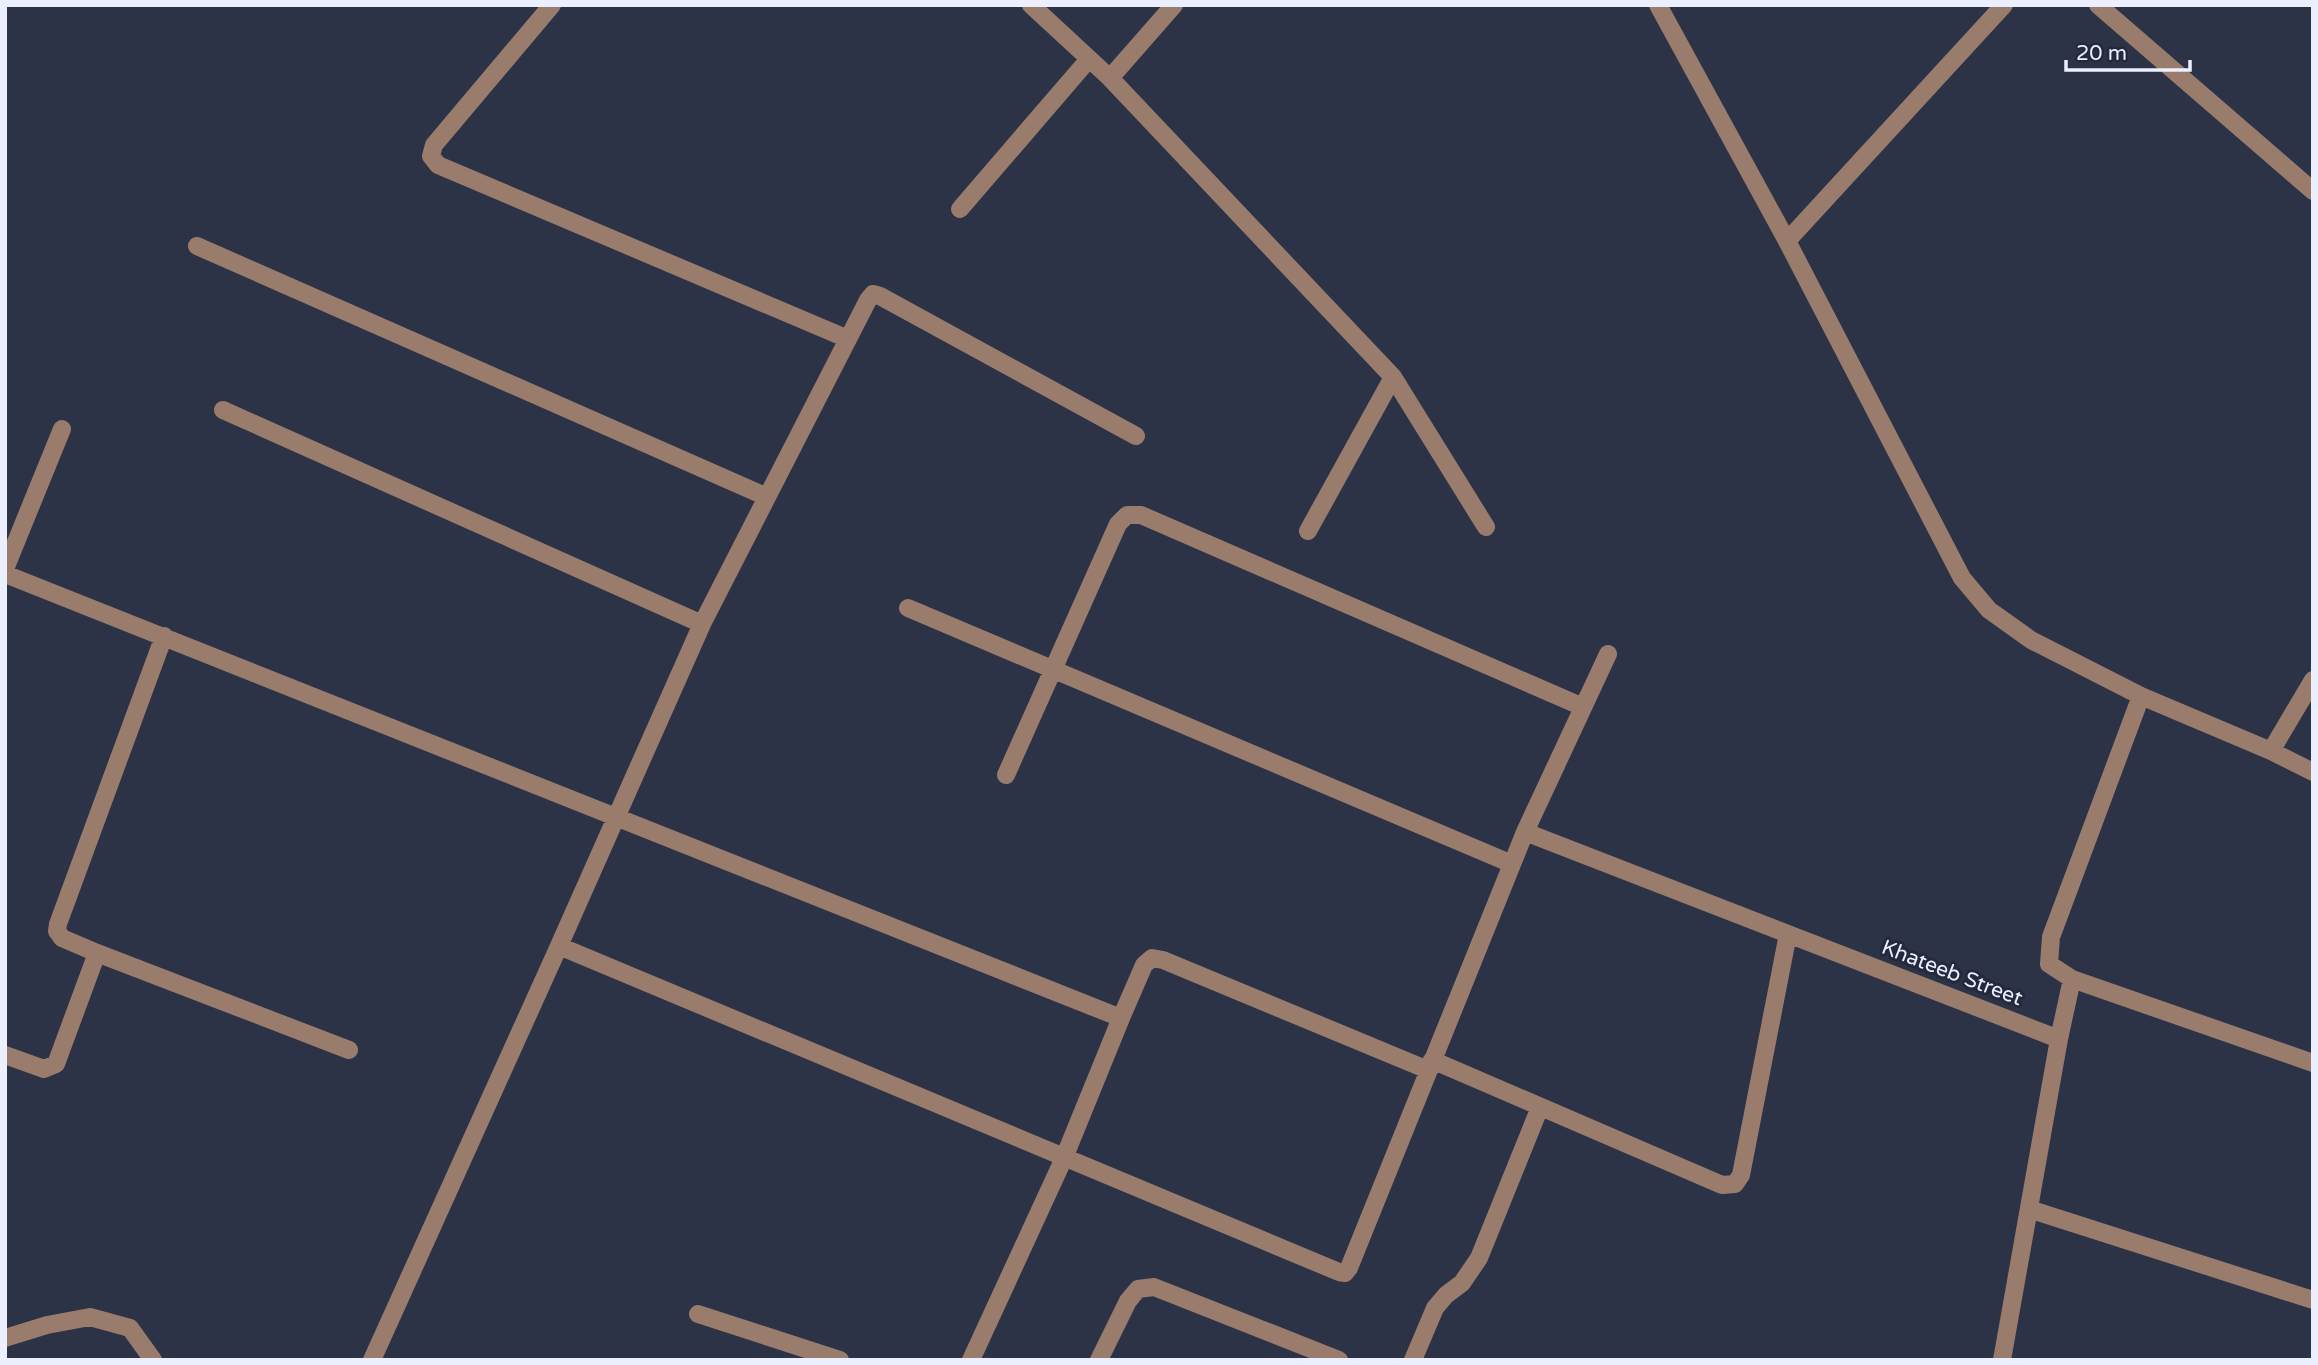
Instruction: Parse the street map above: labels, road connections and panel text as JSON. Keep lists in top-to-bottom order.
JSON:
{
  "streets": {
    "street": ["Khateeb Street"]
  },
  "scale_bar": "20 m"
}
